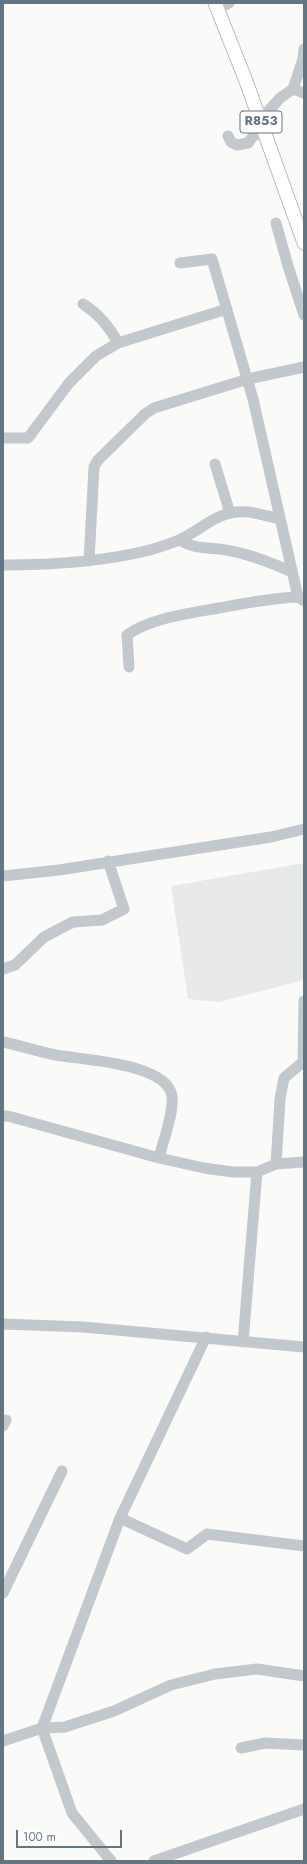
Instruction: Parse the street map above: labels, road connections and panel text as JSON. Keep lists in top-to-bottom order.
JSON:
{
  "streets": {
    "main road": ["R853"]
  },
  "scale_bar": "100 m"
}
